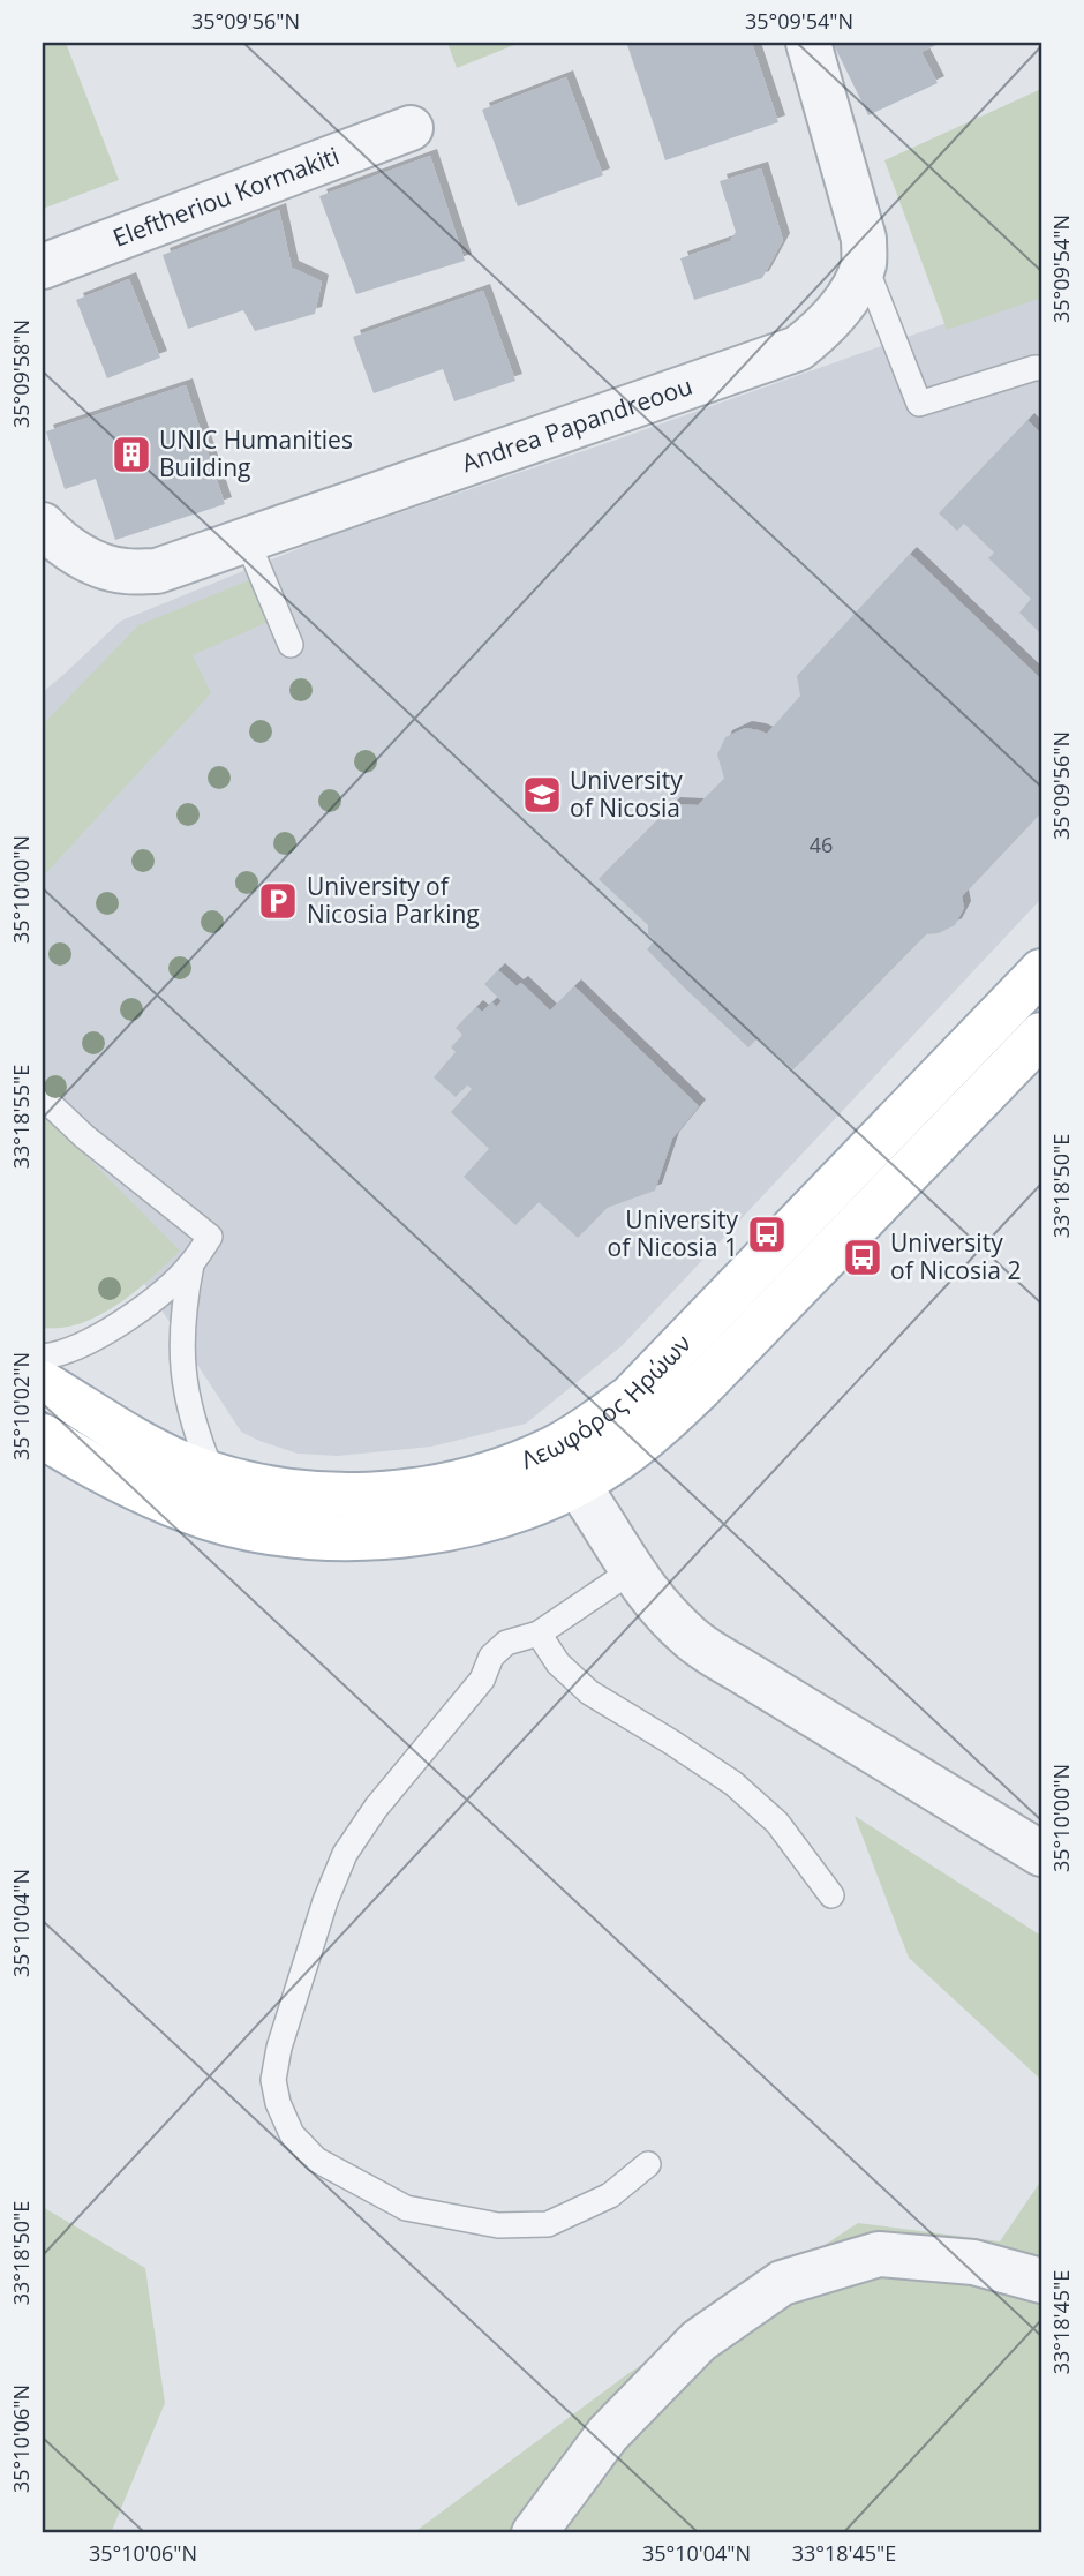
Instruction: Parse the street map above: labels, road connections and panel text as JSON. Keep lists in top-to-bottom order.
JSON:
{
  "streets": {
    "main road": ["Λεωφόρος Ηρώων"],
    "street": ["Eleftheriou Kormakiti", "Andrea Papandreoou"]
  },
  "places": {
    "building": ["UNIC Humanities Building"],
    "school or university": ["University of Nicosia"],
    "parking": ["University of Nicosia Parking"],
    "bus stop": ["University of Nicosia 1", "University of Nicosia 2"]
  },
  "house_numbers": ["46"],
  "coordinates": [
    "35°09'56\"N",
    "35°09'54\"N",
    "35°09'58\"N",
    "35°10'00\"N",
    "33°18'55\"E",
    "33°18'50\"E",
    "35°10'02\"N",
    "35°10'04\"N",
    "33°18'45\"E",
    "35°10'06\"N"
  ]
}
